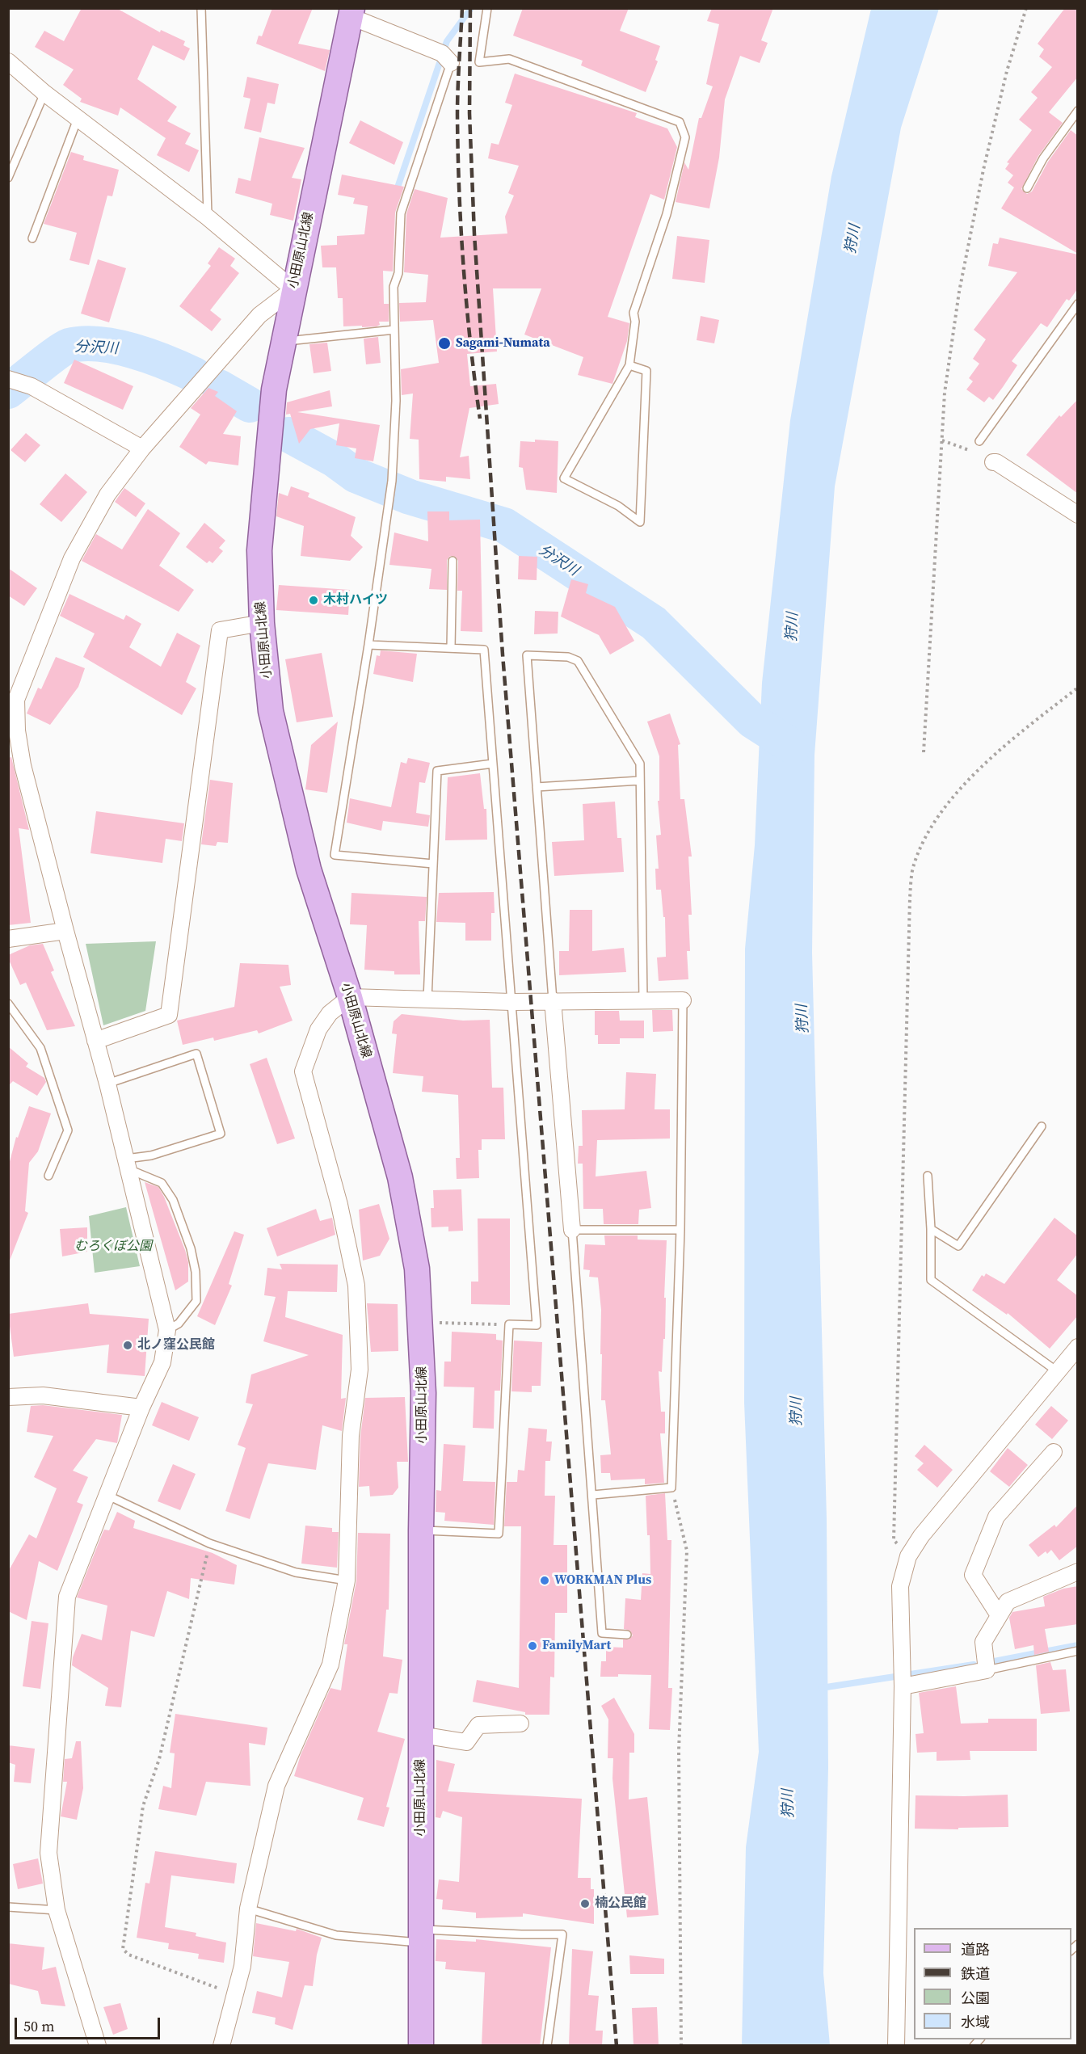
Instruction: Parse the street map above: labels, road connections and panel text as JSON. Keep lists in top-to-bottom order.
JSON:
{
  "streets": {
    "main road": ["小田原山北線"]
  },
  "water": ["狩川", "分沢川"],
  "parks": ["むろくぼ公園"],
  "places": [
    "Sagami-Numata",
    "木村ハイツ",
    "北ノ窪公民館",
    "WORKMAN Plus",
    "FamilyMart",
    "楠公民館"
  ],
  "legend": [
    "道路",
    "鉄道",
    "公園",
    "水域"
  ],
  "scale_bar": "50 m"
}
